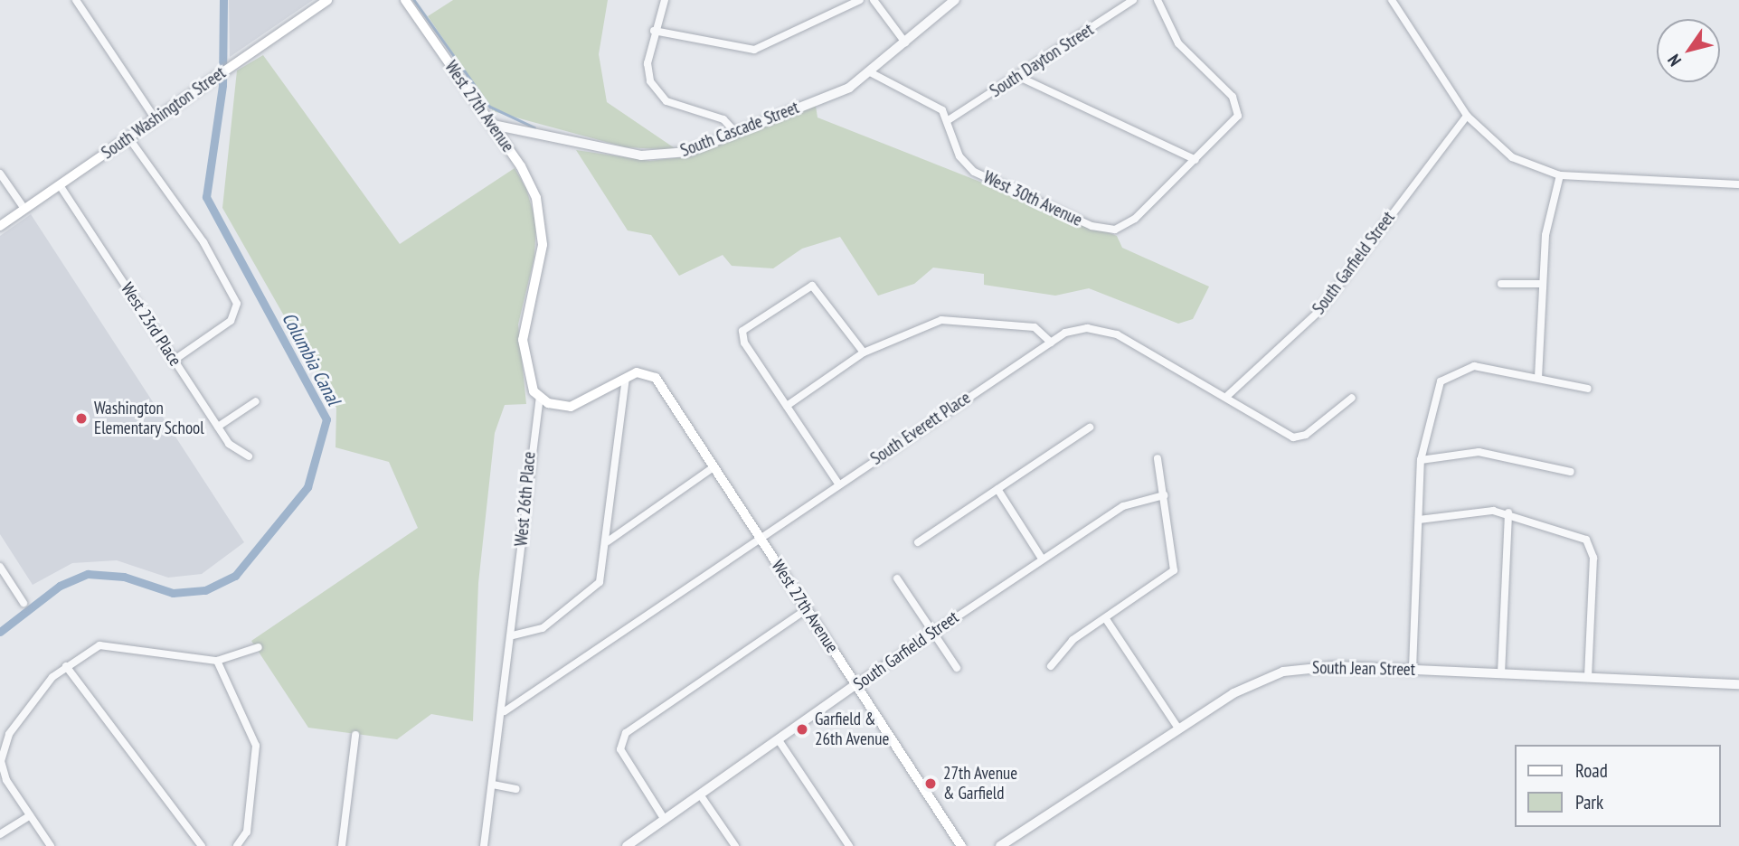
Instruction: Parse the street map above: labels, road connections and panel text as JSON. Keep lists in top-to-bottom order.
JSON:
{
  "streets": {
    "main road": ["West 27th Avenue", "South Washington Street"],
    "street": [
      "South Dayton Street",
      "South Cascade Street",
      "West 30th Avenue",
      "South Garfield Street",
      "West 23rd Place",
      "South Everett Place",
      "West 26th Place",
      "South Jean Street"
    ]
  },
  "crossings": [
    ["South Dayton Street", "West 30th Avenue"],
    ["West 27th Avenue", "South Cascade Street"],
    ["West 27th Avenue", "South Garfield Street"],
    ["West 27th Avenue", "South Everett Place"],
    ["West 27th Avenue", "West 26th Place"],
    ["South Washington Street", "West 23rd Place"],
    ["South Garfield Street", "South Everett Place"],
    ["South Everett Place", "West 26th Place"]
  ],
  "water": ["Columbia Canal"],
  "places": ["Washington Elementary School", "Garfield & 26th Avenue", "27th Avenue & Garfield"],
  "legend": ["Road", "Park"],
  "north": "bottom left"
}
